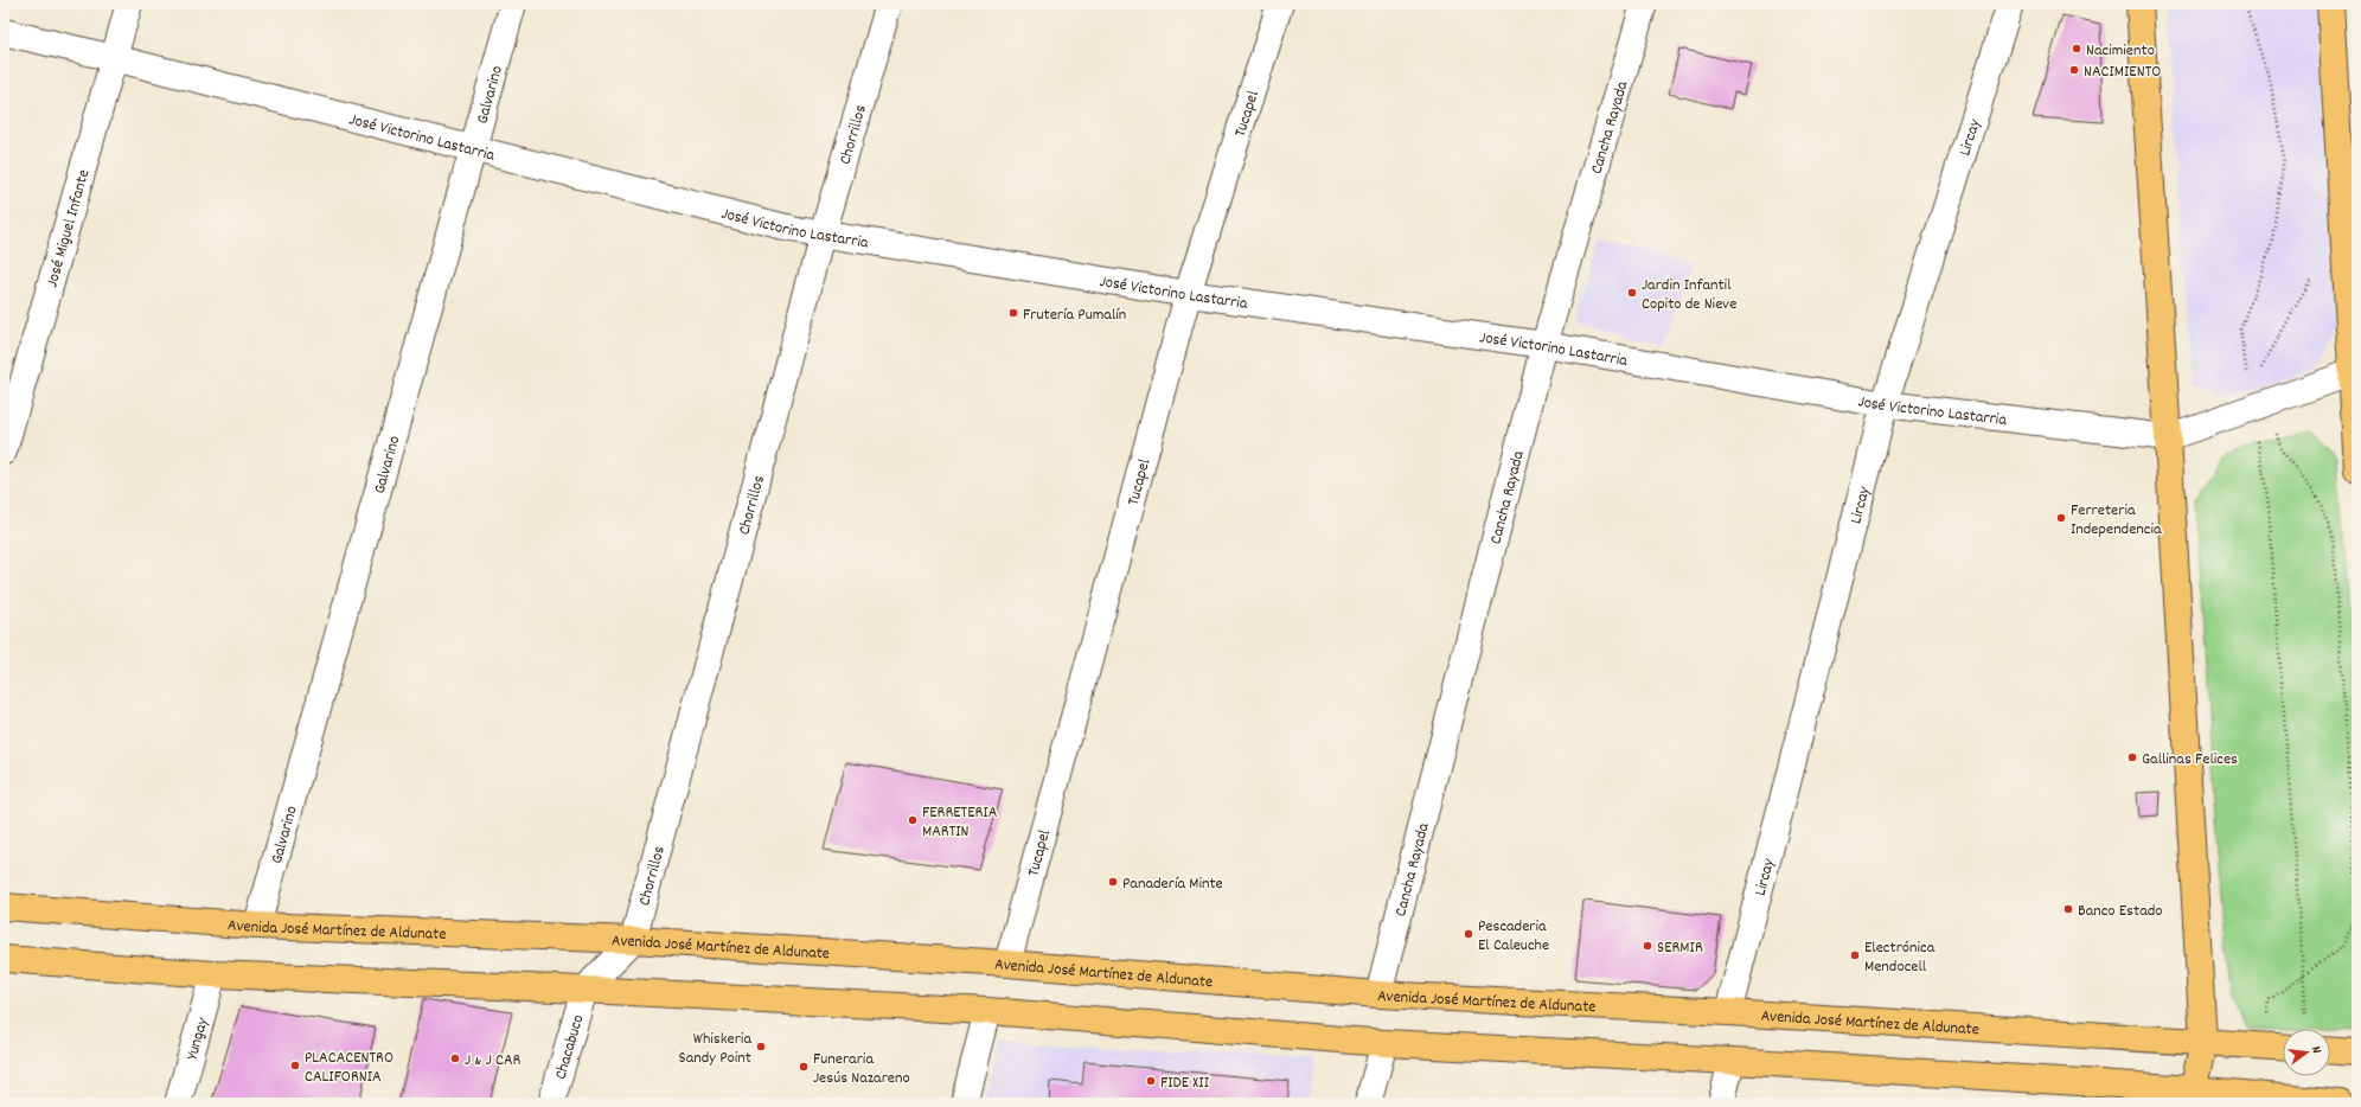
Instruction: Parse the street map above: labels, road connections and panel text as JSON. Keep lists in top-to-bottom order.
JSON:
{
  "streets": {
    "main road": ["Avenida José Martínez de Aldunate"],
    "street": [
      "Galvarino",
      "Tucapel",
      "Cancha Rayada",
      "Chorrillos",
      "José Victorino Lastarria",
      "Lircay",
      "José Miguel Infante",
      "Yungay",
      "Chacabuco"
    ]
  },
  "crossings": [
    ["Galvarino", "José Victorino Lastarria"],
    ["Galvarino", "Avenida José Martínez de Aldunate"],
    ["Tucapel", "José Victorino Lastarria"],
    ["Tucapel", "Avenida José Martínez de Aldunate"],
    ["Cancha Rayada", "José Victorino Lastarria"],
    ["Cancha Rayada", "Avenida José Martínez de Aldunate"],
    ["Chorrillos", "José Victorino Lastarria"],
    ["Chorrillos", "Avenida José Martínez de Aldunate"],
    ["José Victorino Lastarria", "Lircay"],
    ["José Victorino Lastarria", "José Miguel Infante"],
    ["Lircay", "Avenida José Martínez de Aldunate"]
  ],
  "places": [
    "Nacimiento",
    "NACIMIENTO",
    "Jardin Infantil Copito de Nieve",
    "Frutería Pumalín",
    "Ferreteria Independencia",
    "Gallinas Felices",
    "FERRETERIA MARTIN",
    "Panadería Minte",
    "Banco Estado",
    "Pescaderia El Caleuche",
    "SERMIR",
    "Electrónica Mendocell",
    "Whiskeria Sandy Point",
    "J & J CAR",
    "PLACACENTRO CALIFORNIA",
    "Funeraria Jesús Nazareno",
    "FIDE XII"
  ],
  "north": "right"
}
